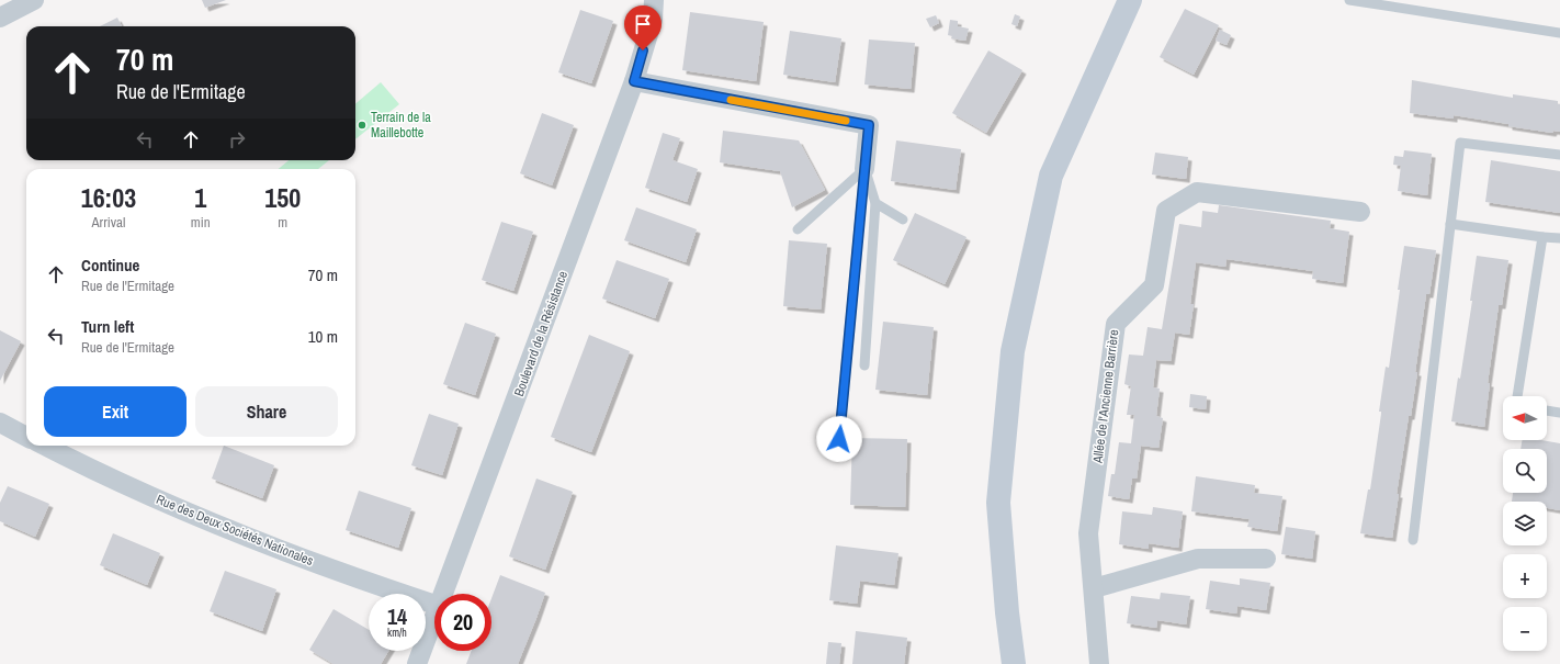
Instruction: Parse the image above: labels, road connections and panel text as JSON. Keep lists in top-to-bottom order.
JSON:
{
  "streets": {
    "street": ["Boulevard de la Résistance", "Allée de l'Ancienne Barrière", "Rue des Deux Sociétés Nationales"]
  },
  "places": ["Terrain de la Maillebotte"],
  "north": "left",
  "page": {
    "turn": ["70 m", "Rue de l'Ermitage"],
    "eta": [
      "16:03",
      "Arrival",
      "1",
      "min",
      "150",
      "m"
    ],
    "list": [
      {
        "name": "Continue",
        "note": "Rue de l'Ermitage",
        "value": "70 m"
      },
      {
        "name": "Turn left",
        "note": "Rue de l'Ermitage",
        "value": "10 m"
      }
    ],
    "buttons": ["Exit", "Share"],
    "map_buttons": ["+", "−"],
    "speed": "14 km/h",
    "limit": "20"
  }
}
